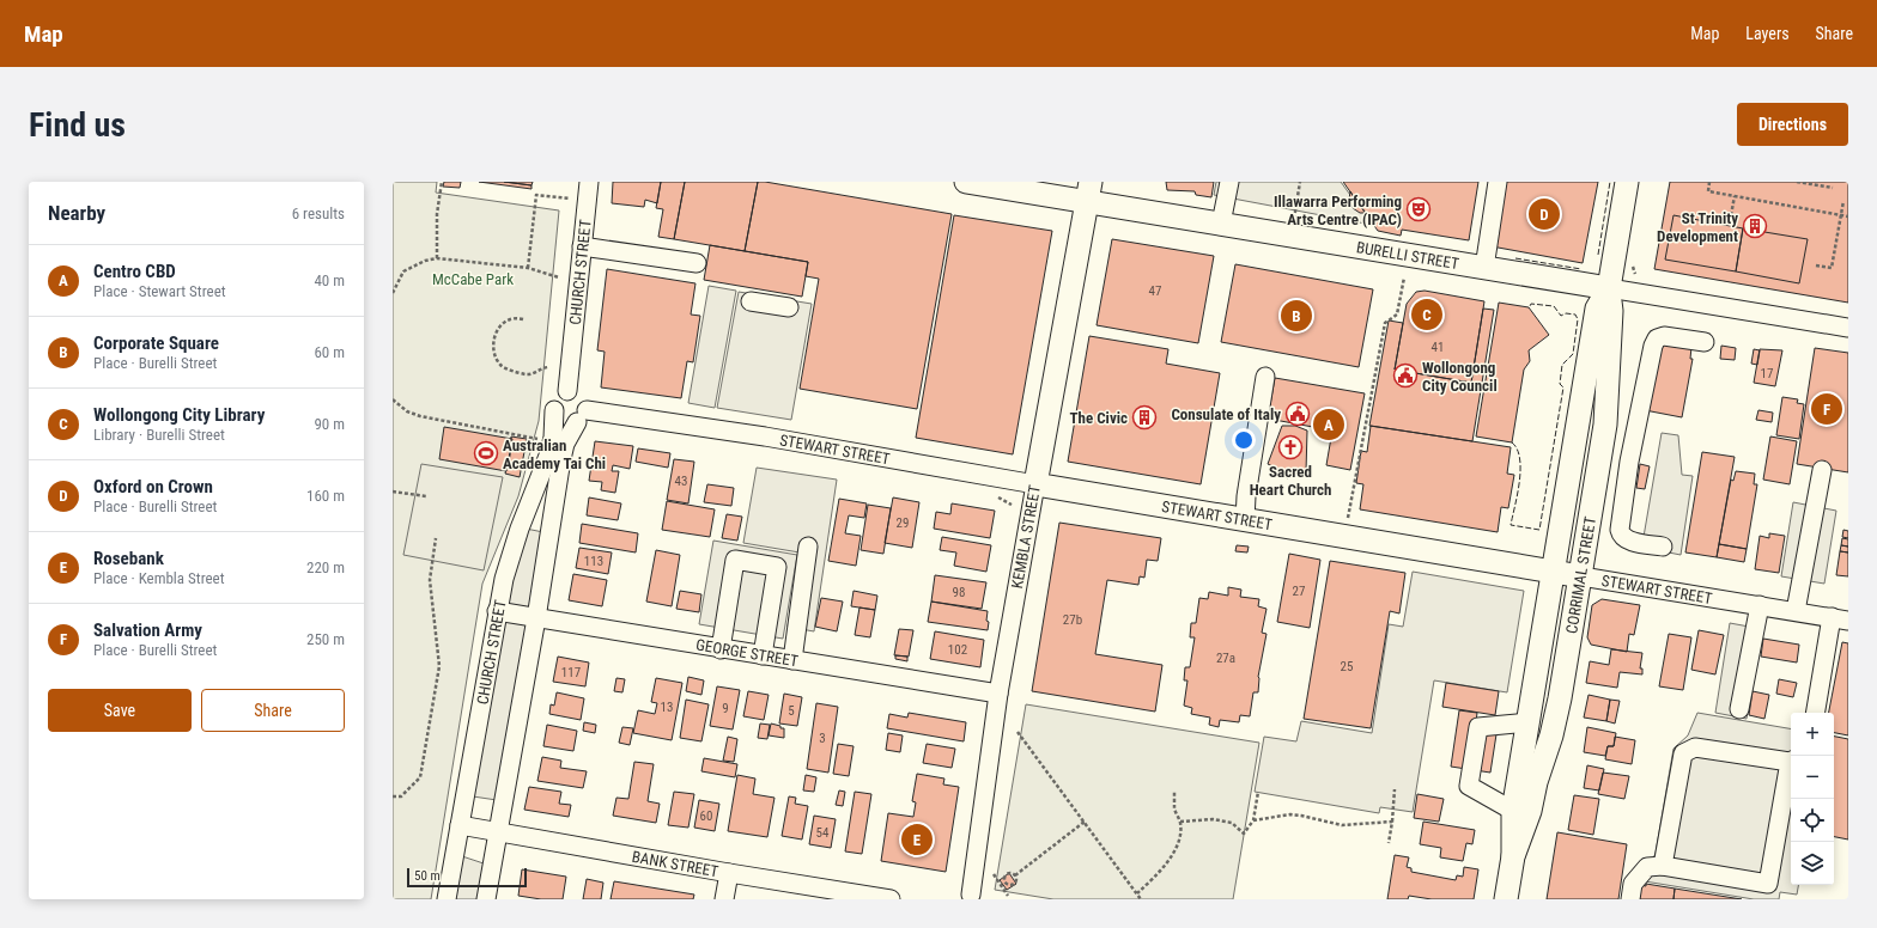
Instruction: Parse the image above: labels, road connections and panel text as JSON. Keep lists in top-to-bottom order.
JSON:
{
  "streets": {
    "main road": [
      "BURELLI STREET",
      "STEWART STREET",
      "KEMBLA STREET",
      "CORRIMAL STREET"
    ],
    "street": ["CHURCH STREET", "GEORGE STREET", "BANK STREET"]
  },
  "crossings": [
    ["BURELLI STREET", "KEMBLA STREET"],
    ["BURELLI STREET", "CORRIMAL STREET"],
    ["CHURCH STREET", "STEWART STREET"],
    ["CHURCH STREET", "GEORGE STREET"],
    ["CHURCH STREET", "BANK STREET"],
    ["STEWART STREET", "KEMBLA STREET"],
    ["STEWART STREET", "CORRIMAL STREET"],
    ["KEMBLA STREET", "GEORGE STREET"]
  ],
  "parks": ["McCabe Park"],
  "places": {
    "theatre": ["Illawarra Performing Arts Centre (IPAC)"],
    "building": ["St Trinity Development", "The Civic"],
    "public building": ["Wollongong City Council", "Consulate of Italy"],
    "church": ["Sacred Heart Church"],
    "sports": ["Australian Academy Tai Chi"]
  },
  "house_numbers": [
    "47",
    "41",
    "17",
    "43",
    "29",
    "113",
    "27",
    "98",
    "27b",
    "102",
    "27a",
    "25",
    "117",
    "13",
    "9",
    "5",
    "3",
    "60",
    "54"
  ],
  "scale_bar": "50 m",
  "page": {
    "header": "Map",
    "nav": ["Map", "Layers", "Share"],
    "buttons": [
      "Directions",
      ["Save", "Share"]
    ],
    "title": "Find us",
    "heading": ["Nearby", "6 results"],
    "pins": [
      "D",
      "C",
      "B",
      "F",
      "A",
      "E"
    ],
    "list": [
      {
        "mark": "A",
        "name": "Centro CBD",
        "note": "Place · Stewart Street",
        "value": "40 m"
      },
      {
        "mark": "B",
        "name": "Corporate Square",
        "note": "Place · Burelli Street",
        "value": "60 m"
      },
      {
        "mark": "C",
        "name": "Wollongong City Library",
        "note": "Library · Burelli Street",
        "value": "90 m"
      },
      {
        "mark": "D",
        "name": "Oxford on Crown",
        "note": "Place · Burelli Street",
        "value": "160 m"
      },
      {
        "mark": "E",
        "name": "Rosebank",
        "note": "Place · Kembla Street",
        "value": "220 m"
      },
      {
        "mark": "F",
        "name": "Salvation Army",
        "note": "Place · Burelli Street",
        "value": "250 m"
      }
    ],
    "map_buttons": ["+", "−"],
    "scale": "50 m"
  }
}
